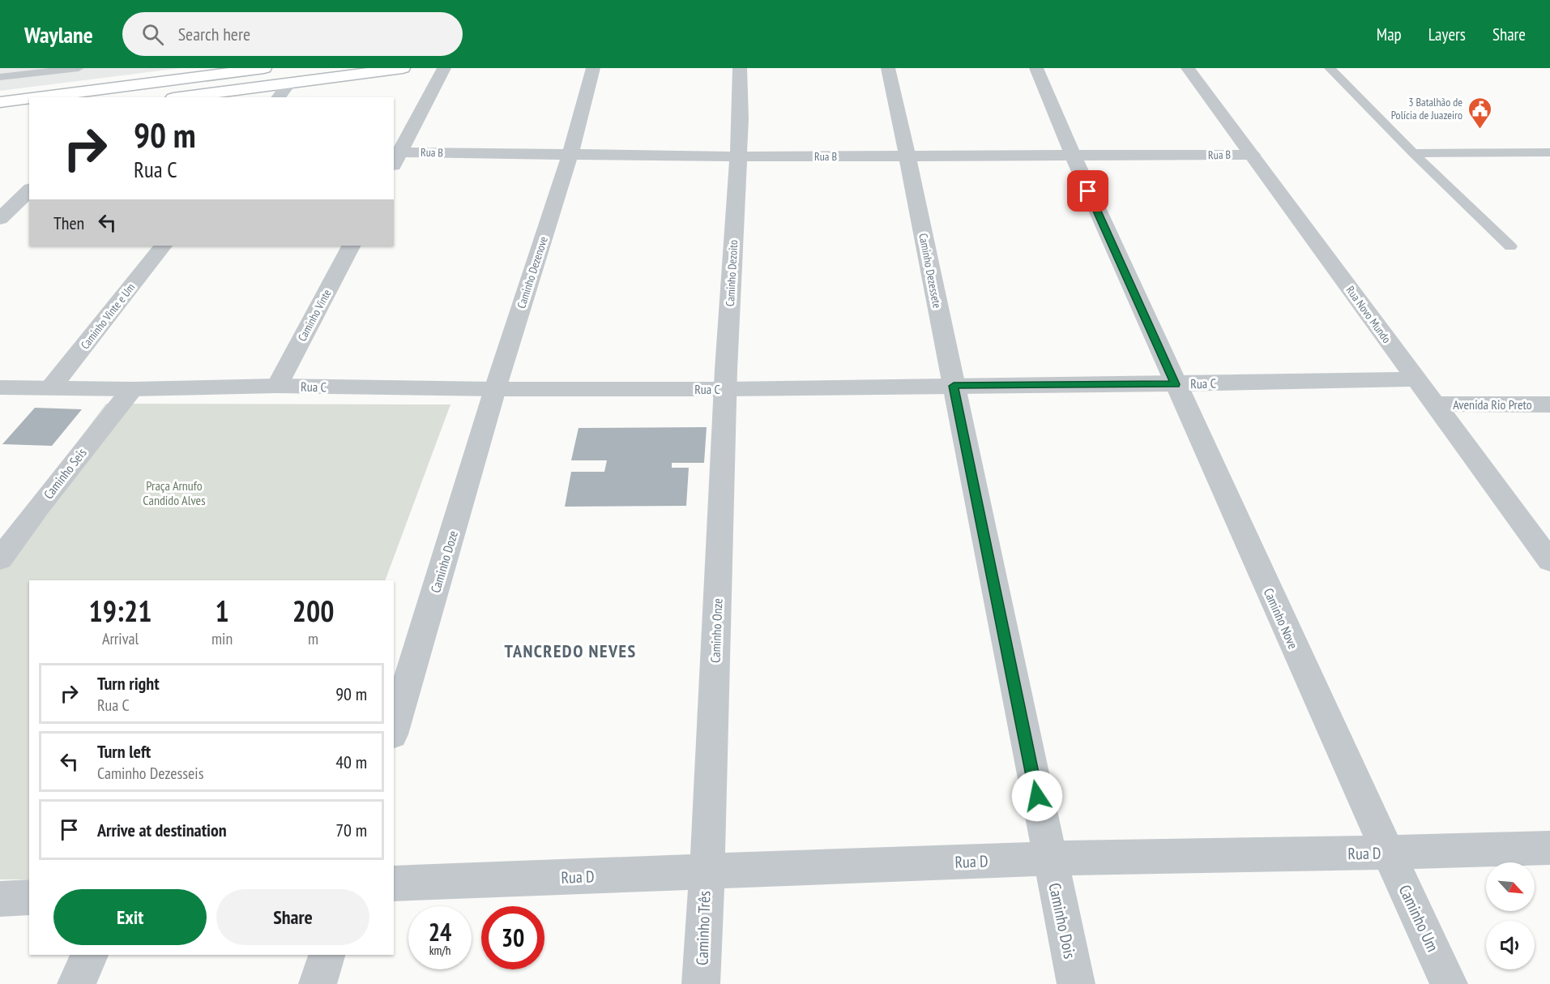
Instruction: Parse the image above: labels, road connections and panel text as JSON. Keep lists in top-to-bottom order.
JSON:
{
  "streets": {
    "street": [
      "Rua B",
      "Caminho Dezessete",
      "Caminho Dezenove",
      "Caminho Dezoito",
      "Rua Novo Mundo",
      "Caminho Vinte",
      "Caminho Vinte e Um",
      "Rua C",
      "Avenida Rio Preto",
      "Caminho Seis",
      "Caminho Doze",
      "Caminho Nove",
      "Caminho Onze",
      "Rua D",
      "Caminho Um",
      "Caminho Dois",
      "Caminho Três"
    ]
  },
  "crossings": [
    ["Rua B", "Caminho Dezessete"],
    ["Rua B", "Caminho Dezenove"],
    ["Rua B", "Caminho Dezoito"],
    ["Rua B", "Rua Novo Mundo"],
    ["Rua B", "Caminho Nove"],
    ["Caminho Dezessete", "Rua C"],
    ["Caminho Dezessete", "Rua D"],
    ["Caminho Dezessete", "Caminho Dois"],
    ["Caminho Dezenove", "Rua C"],
    ["Caminho Dezenove", "Caminho Doze"],
    ["Caminho Dezoito", "Rua C"],
    ["Caminho Dezoito", "Caminho Onze"],
    ["Rua Novo Mundo", "Rua C"],
    ["Rua Novo Mundo", "Avenida Rio Preto"],
    ["Caminho Vinte", "Rua C"],
    ["Caminho Vinte e Um", "Rua C"],
    ["Rua C", "Caminho Seis"],
    ["Rua C", "Caminho Doze"],
    ["Rua C", "Caminho Nove"],
    ["Rua C", "Caminho Onze"],
    ["Caminho Nove", "Rua D"],
    ["Caminho Nove", "Caminho Um"],
    ["Caminho Onze", "Rua D"],
    ["Caminho Onze", "Caminho Três"],
    ["Rua D", "Caminho Um"],
    ["Rua D", "Caminho Dois"],
    ["Rua D", "Caminho Três"]
  ],
  "districts": ["TANCREDO NEVES"],
  "parks": ["Praça Arnufo Candido Alves"],
  "places": {
    "public building": ["3 Batalhão de Polícia de Juazeiro"]
  },
  "north": "bottom right",
  "page": {
    "header": "Waylane",
    "search": "Search here",
    "nav": ["Map", "Layers", "Share"],
    "turn": ["90 m", "Rua C"],
    "then": "Then",
    "eta": [
      "19:21",
      "Arrival",
      "1",
      "min",
      "200",
      "m"
    ],
    "list": [
      {
        "name": "Turn right",
        "note": "Rua C",
        "value": "90 m"
      },
      {
        "name": "Turn left",
        "note": "Caminho Dezesseis",
        "value": "40 m"
      },
      {
        "name": "Arrive at destination",
        "value": "70 m"
      }
    ],
    "buttons": ["Exit", "Share"],
    "speed": "24 km/h",
    "limit": "30"
  }
}
